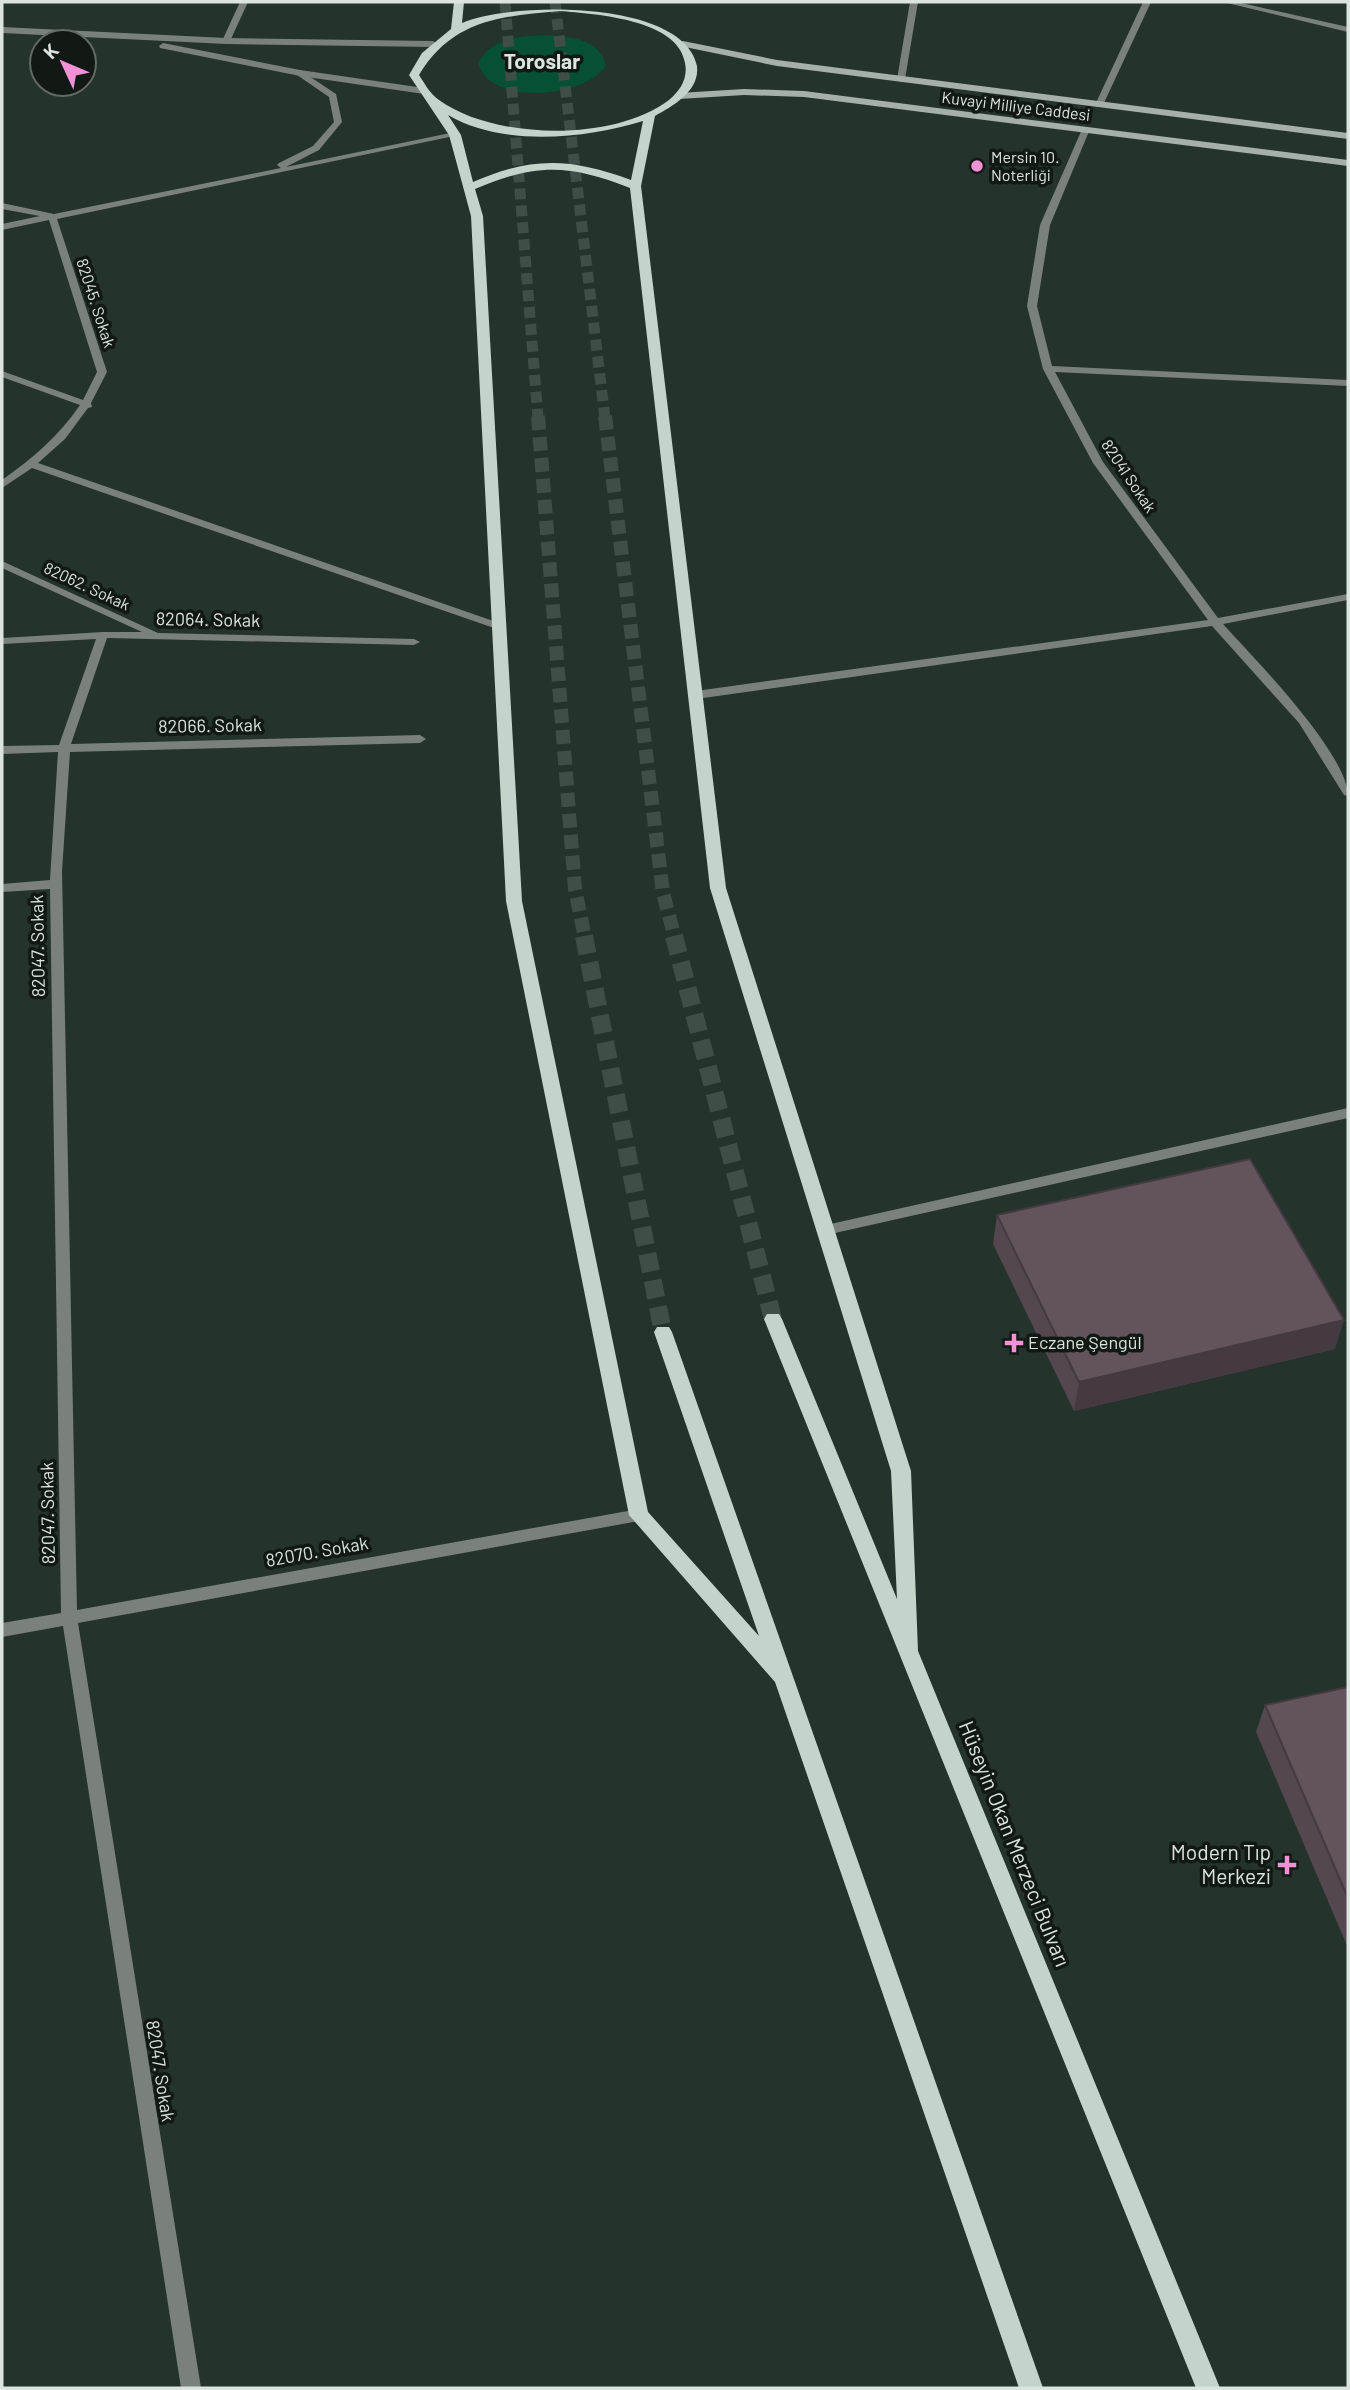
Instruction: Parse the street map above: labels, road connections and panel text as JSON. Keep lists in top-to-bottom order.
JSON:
{
  "streets": {
    "main road": ["Kuvayi Milliye Caddesi", "Hüseyin Okan Merzeci Bulvarı"],
    "street": [
      "82045. Sokak",
      "82041 Sokak",
      "82062. Sokak",
      "82064. Sokak",
      "82066. Sokak",
      "82047. Sokak",
      "82070. Sokak"
    ]
  },
  "crossings": [
    ["Kuvayi Milliye Caddesi", "82041 Sokak"],
    ["82062. Sokak", "82064. Sokak"],
    ["82064. Sokak", "82047. Sokak"],
    ["82066. Sokak", "82047. Sokak"],
    ["82047. Sokak", "82070. Sokak"]
  ],
  "districts": ["Toroslar"],
  "places": {
    "other": ["Mersin 10. Noterliği"],
    "health": ["Eczane Şengül", "Modern Tıp Merkezi"]
  },
  "north": "top left"
}
